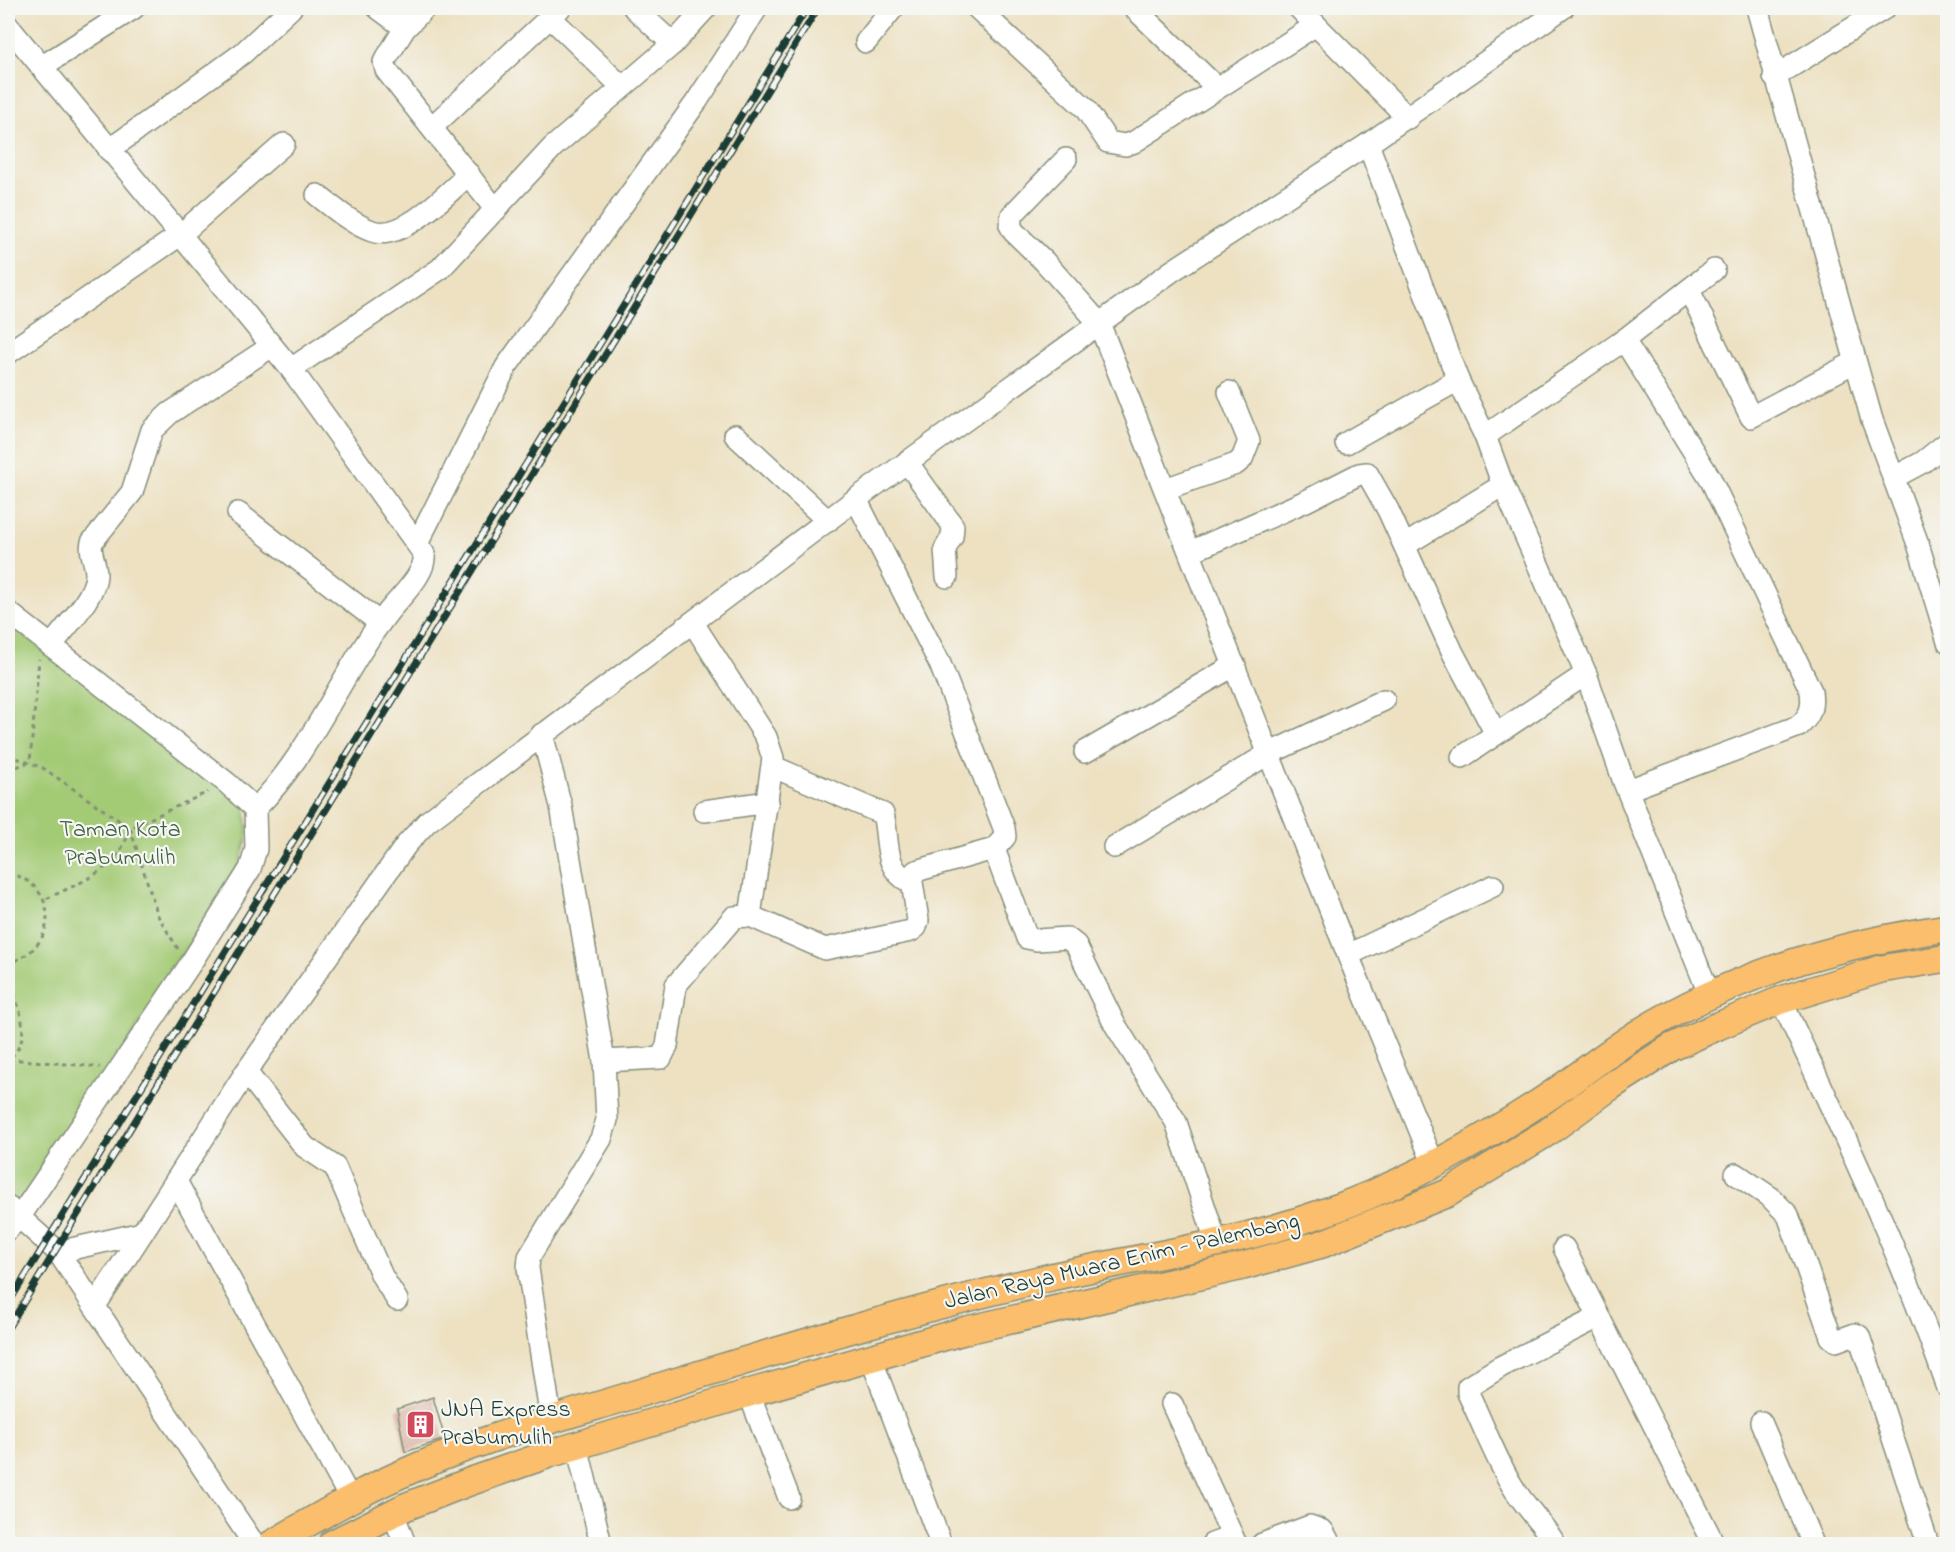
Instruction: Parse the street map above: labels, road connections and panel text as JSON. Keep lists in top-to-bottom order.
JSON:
{
  "streets": {
    "main road": ["Jalan Raya Muara Enim - Palembang"]
  },
  "parks": ["Taman Kota Prabumulih"],
  "places": {
    "building": ["JNA Express Prabumulih"]
  }
}
